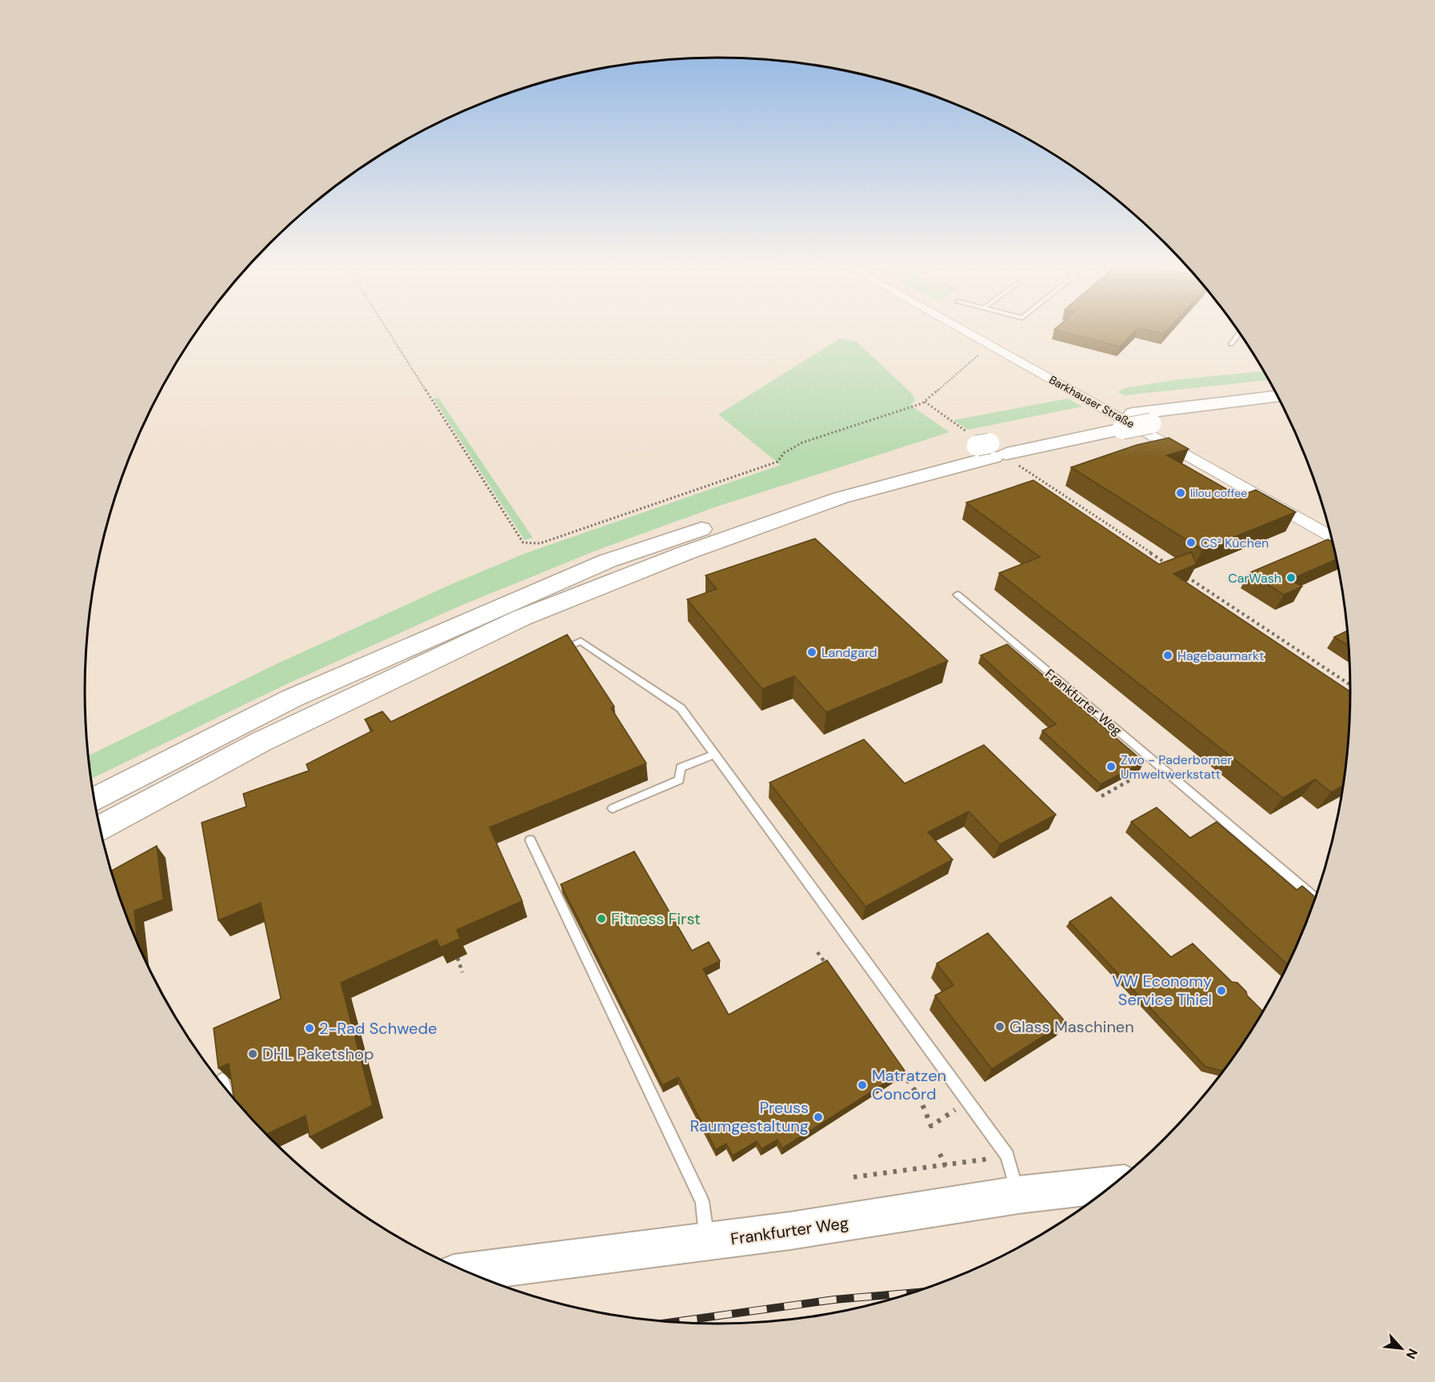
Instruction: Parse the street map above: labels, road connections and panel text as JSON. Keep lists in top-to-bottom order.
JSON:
{
  "streets": {
    "main road": ["Frankfurter Weg"],
    "street": ["Barkhauser Straße"]
  },
  "places": [
    "lilou coffee",
    "CS² Küchen",
    "CarWash",
    "Landgard",
    "Hagebaumarkt",
    "Zwo - Paderborner Umweltwerkstatt",
    "Fitness First",
    "VW Economy Service Thiel",
    "Glass Maschinen",
    "2-Rad Schwede",
    "DHL Paketshop",
    "Matratzen Concord",
    "Preuss Raumgestaltung"
  ],
  "north": "bottom right"
}
